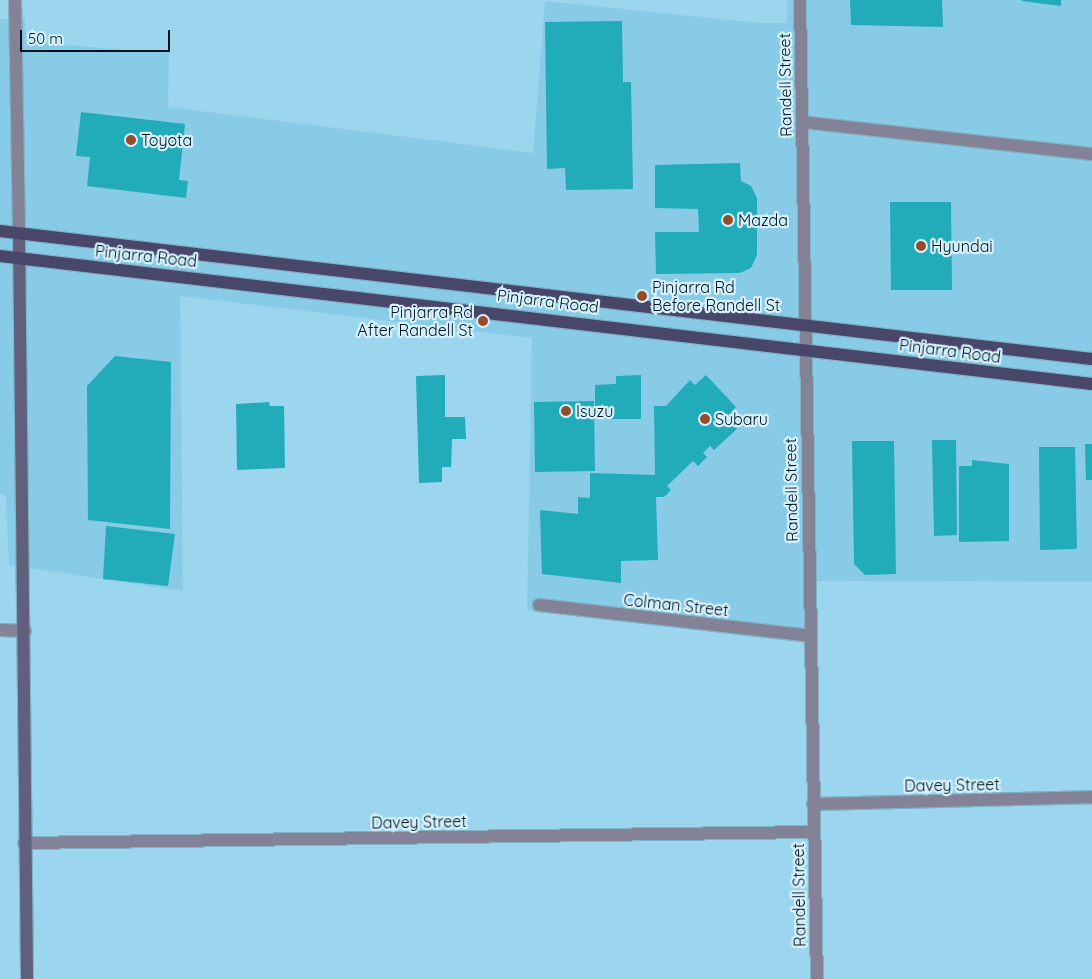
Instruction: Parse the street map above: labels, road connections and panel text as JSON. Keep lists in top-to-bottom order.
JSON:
{
  "streets": {
    "main road": ["Pinjarra Road"],
    "street": ["Randell Street", "Colman Street", "Davey Street"]
  },
  "crossings": [
    ["Randell Street", "Pinjarra Road"],
    ["Randell Street", "Colman Street"],
    ["Randell Street", "Davey Street"]
  ],
  "places": [
    "Toyota",
    "Mazda",
    "Hyundai",
    "Pinjarra Rd Before Randell St",
    "Pinjarra Rd After Randell St",
    "Isuzu",
    "Subaru"
  ],
  "scale_bar": "50 m"
}
